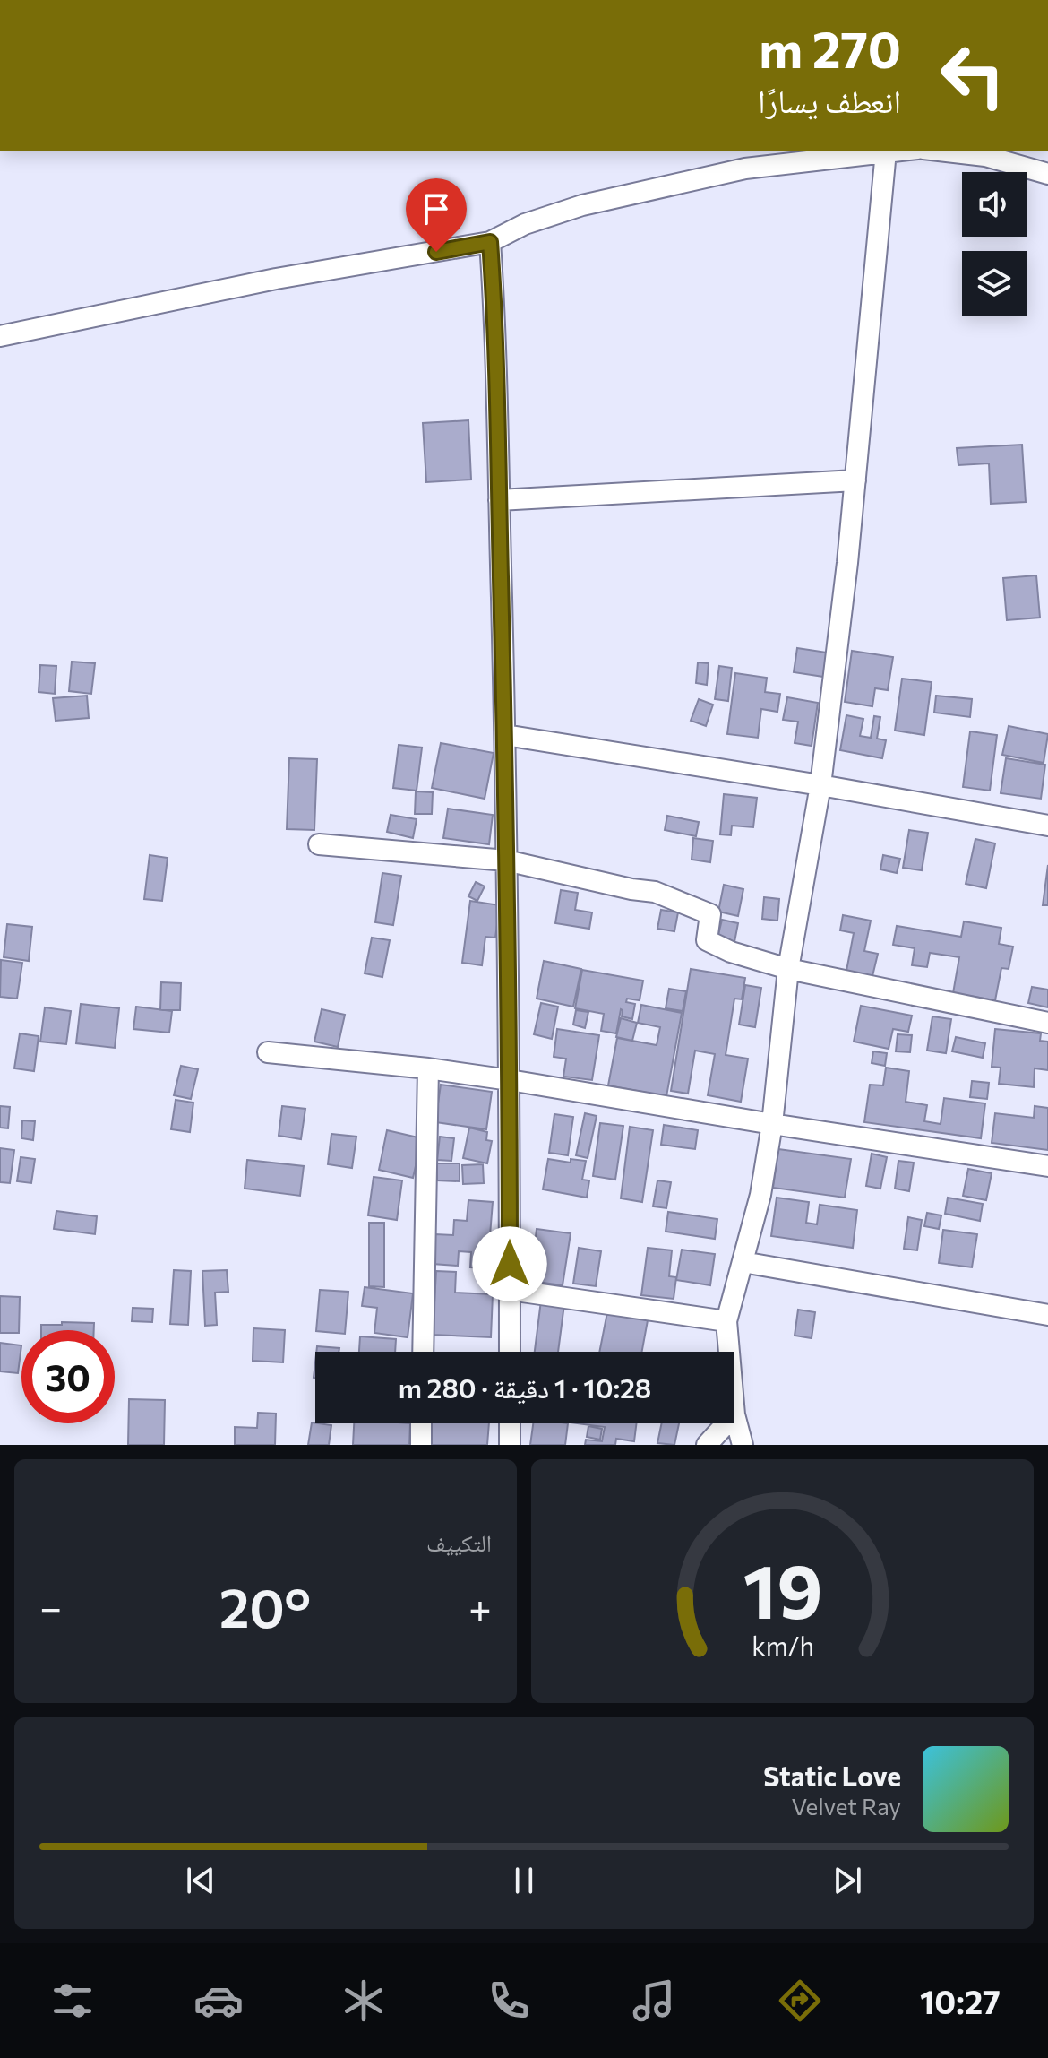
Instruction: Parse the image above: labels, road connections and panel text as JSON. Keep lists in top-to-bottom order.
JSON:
{
  "page": {
    "turn": ["270 m", "انعطف يسارًا"],
    "limit": "30",
    "trip": "10:28 · 1 دقيقة · 280 m",
    "tile": "التكييف",
    "heat": ["−", "20°", "+"],
    "song": ["Static Love", "Velvet Ray"],
    "tabs": "10:27",
    "gauge": ["19", "km/h"]
  }
}
